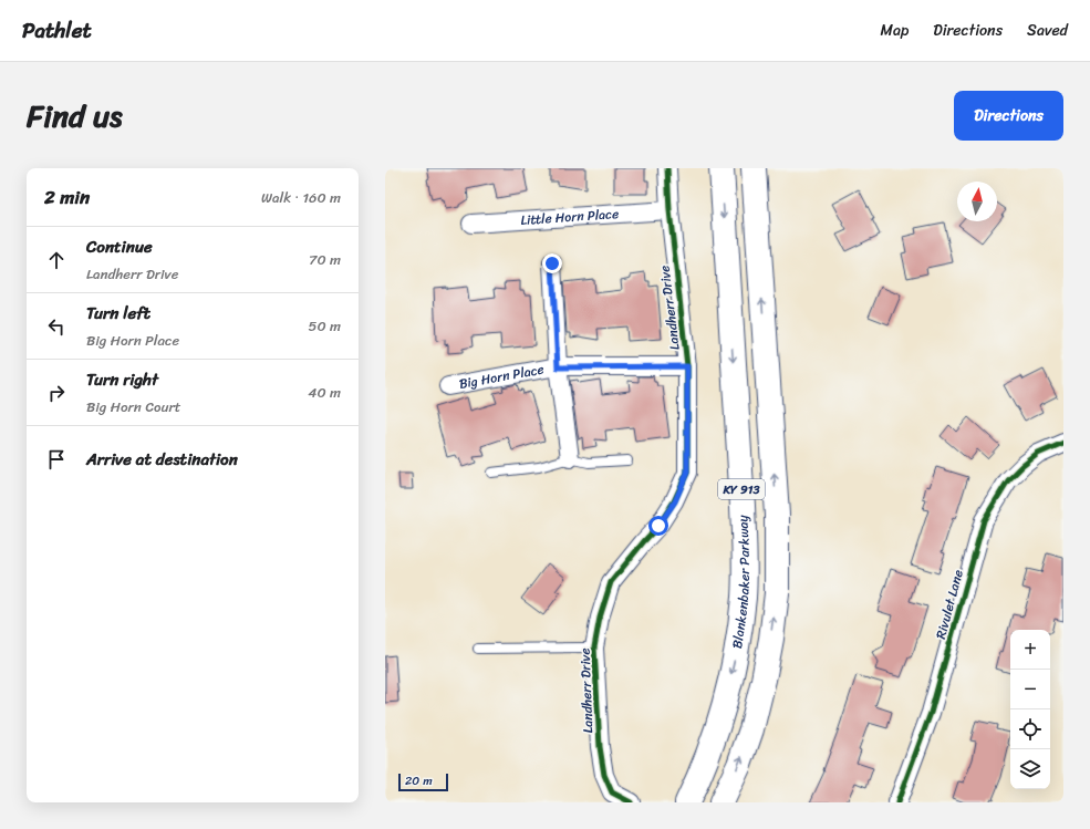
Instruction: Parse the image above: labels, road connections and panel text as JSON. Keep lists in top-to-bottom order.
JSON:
{
  "streets": {
    "main road": ["KY 913", "Blankenbaker Parkway"],
    "street": [
      "Little Horn Place",
      "Landherr Drive",
      "Big Horn Place",
      "Rivulet Lane"
    ]
  },
  "crossings": [
    ["Little Horn Place", "Landherr Drive"],
    ["Landherr Drive", "Big Horn Place"]
  ],
  "scale_bar": "20 m",
  "north": "top",
  "page": {
    "header": "Pathlet",
    "nav": ["Map", "Directions", "Saved"],
    "title": "Find us",
    "buttons": "Directions",
    "heading": ["2 min", "Walk · 160 m"],
    "list": [
      ["Continue", "Landherr Drive", "70 m"],
      ["Turn left", "Big Horn Place", "50 m"],
      ["Turn right", "Big Horn Court", "40 m"],
      "Arrive at destination"
    ],
    "map_buttons": ["+", "−"],
    "scale": "20 m"
  }
}
